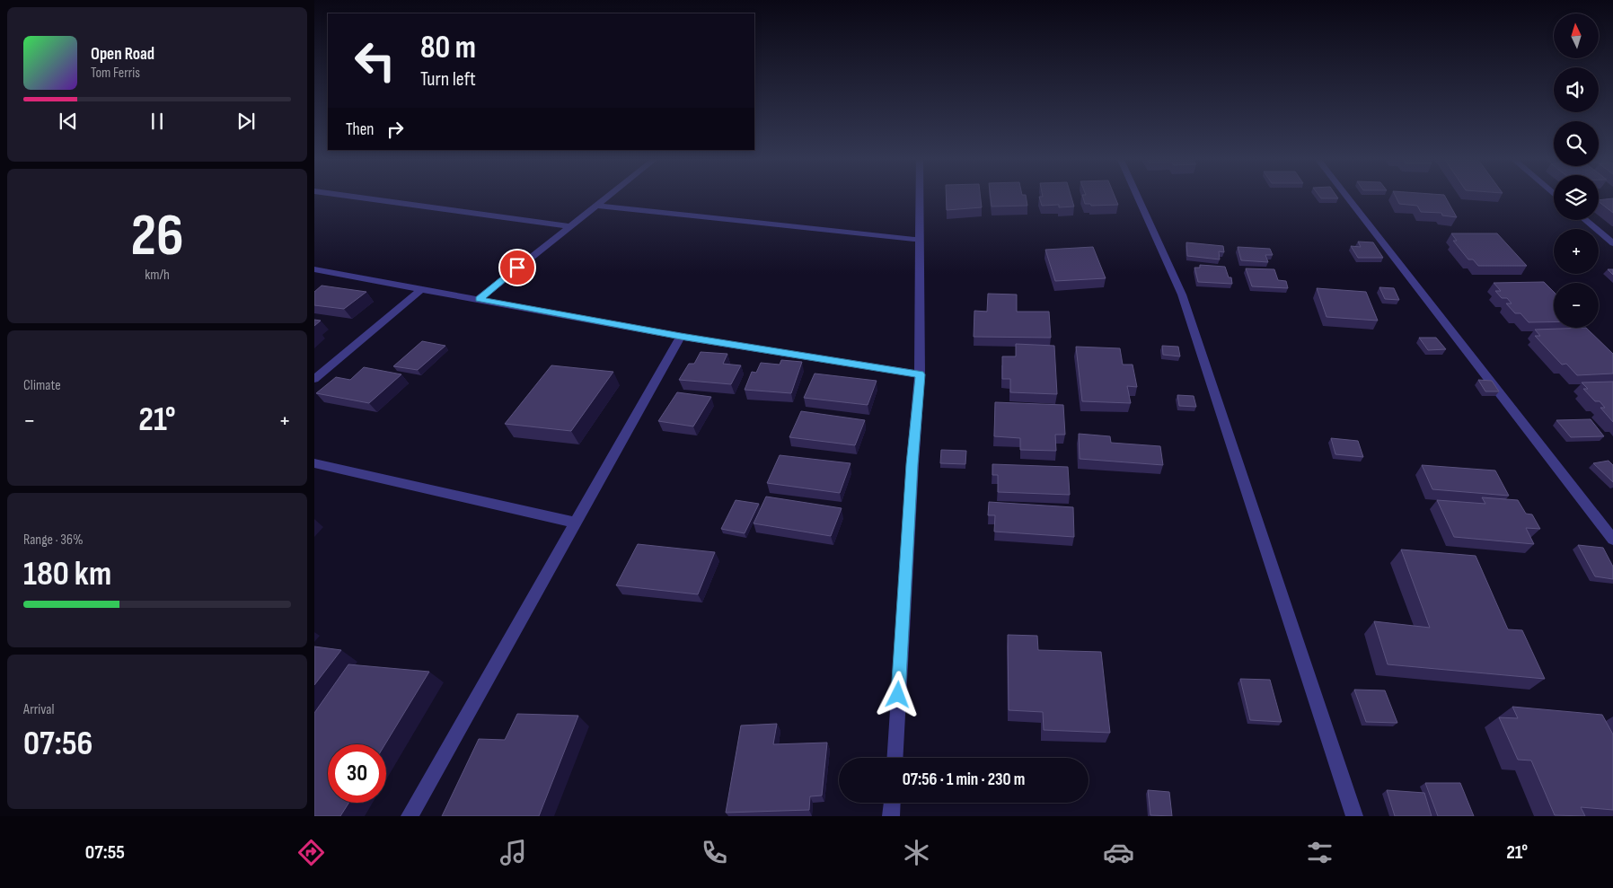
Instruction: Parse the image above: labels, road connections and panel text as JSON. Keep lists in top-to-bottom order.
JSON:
{
  "north": "top",
  "page": {
    "map_buttons": ["+", "−"],
    "turn": ["80 m", "Turn left"],
    "song": ["Open Road", "Tom Ferris"],
    "then": "Then",
    "tile": [
      ["26", "km/h"],
      "Climate",
      ["Range · 36%", "180 km"],
      ["Arrival", "07:56"]
    ],
    "heat": ["−", "21°", "+"],
    "limit": "30",
    "trip": "07:56 · 1 min · 230 m",
    "tabs": ["07:55", "21°"]
  }
}
